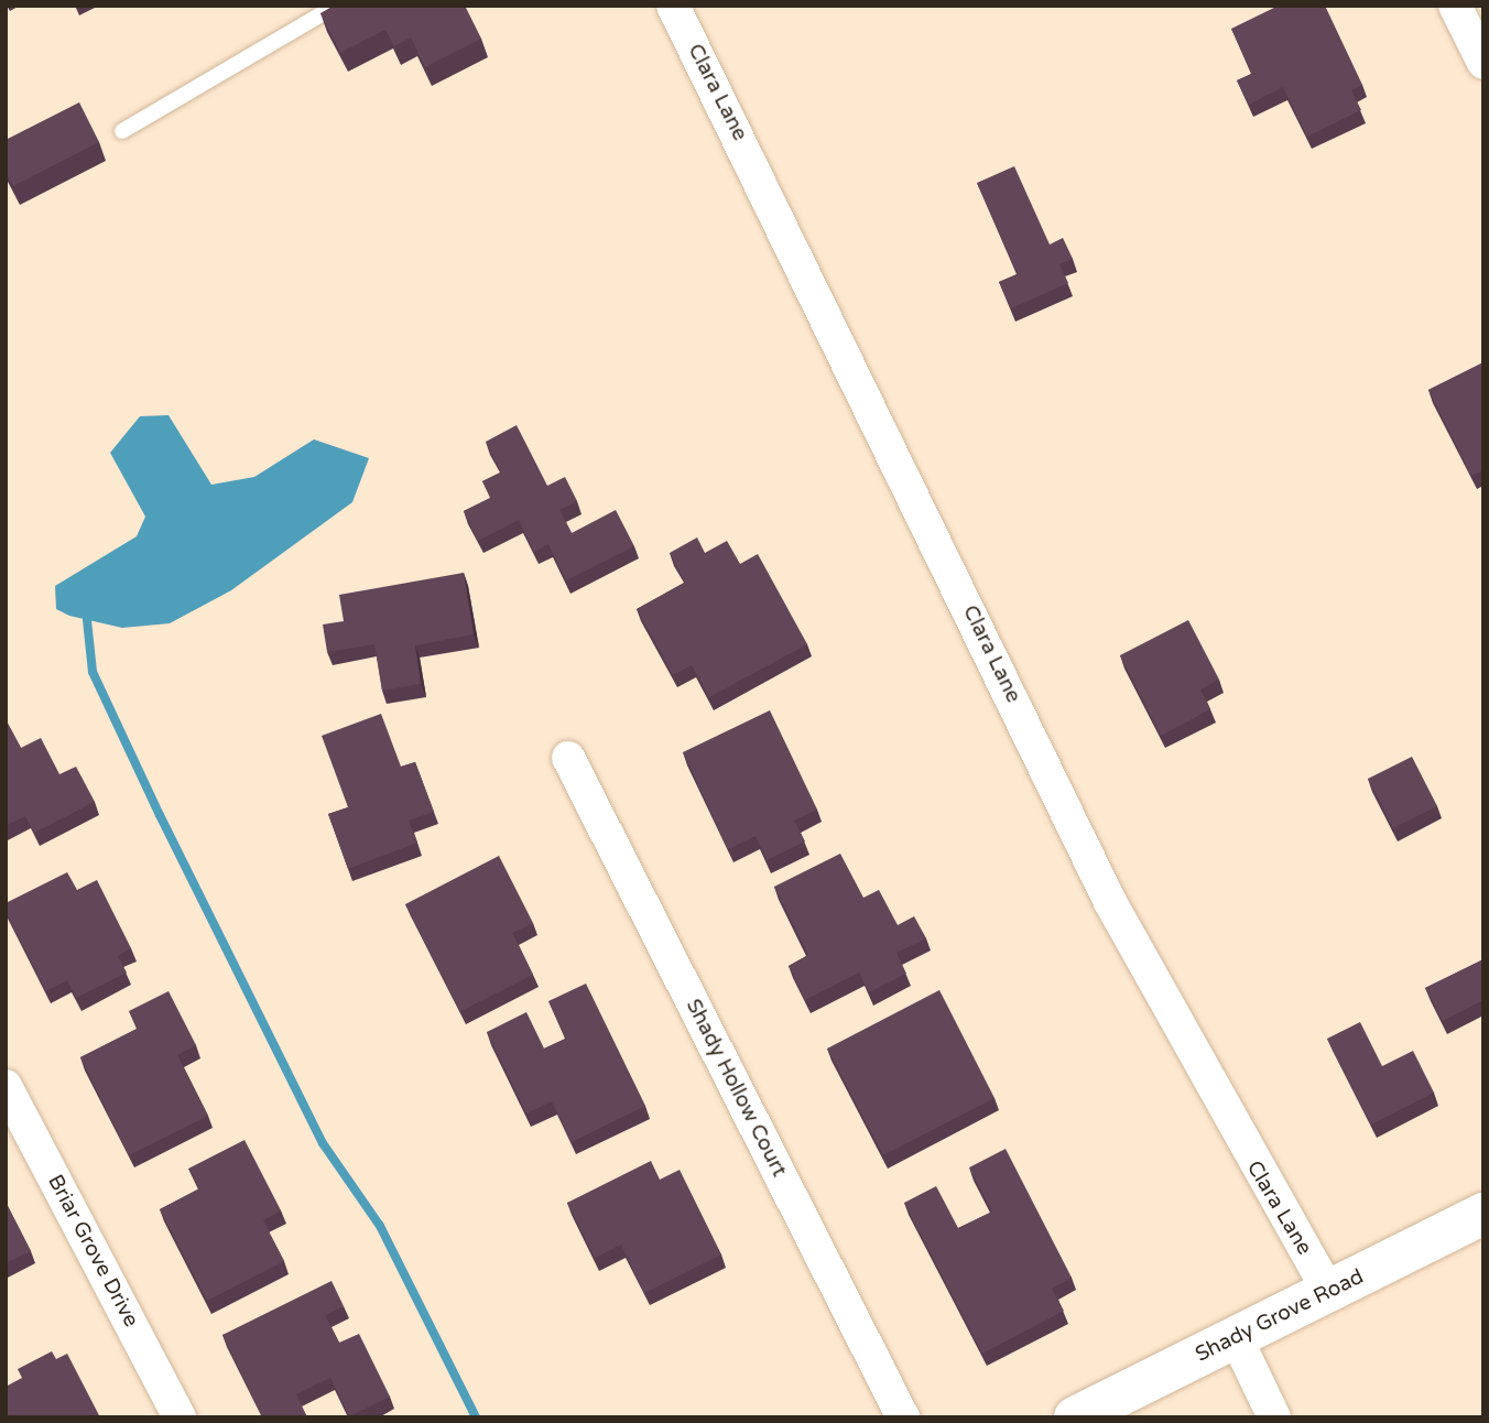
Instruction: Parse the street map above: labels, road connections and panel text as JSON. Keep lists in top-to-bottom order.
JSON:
{
  "streets": {
    "street": [
      "Clara Lane",
      "Shady Hollow Court",
      "Briar Grove Drive",
      "Shady Grove Road"
    ]
  },
  "crossings": [
    ["Clara Lane", "Shady Grove Road"]
  ]
}
